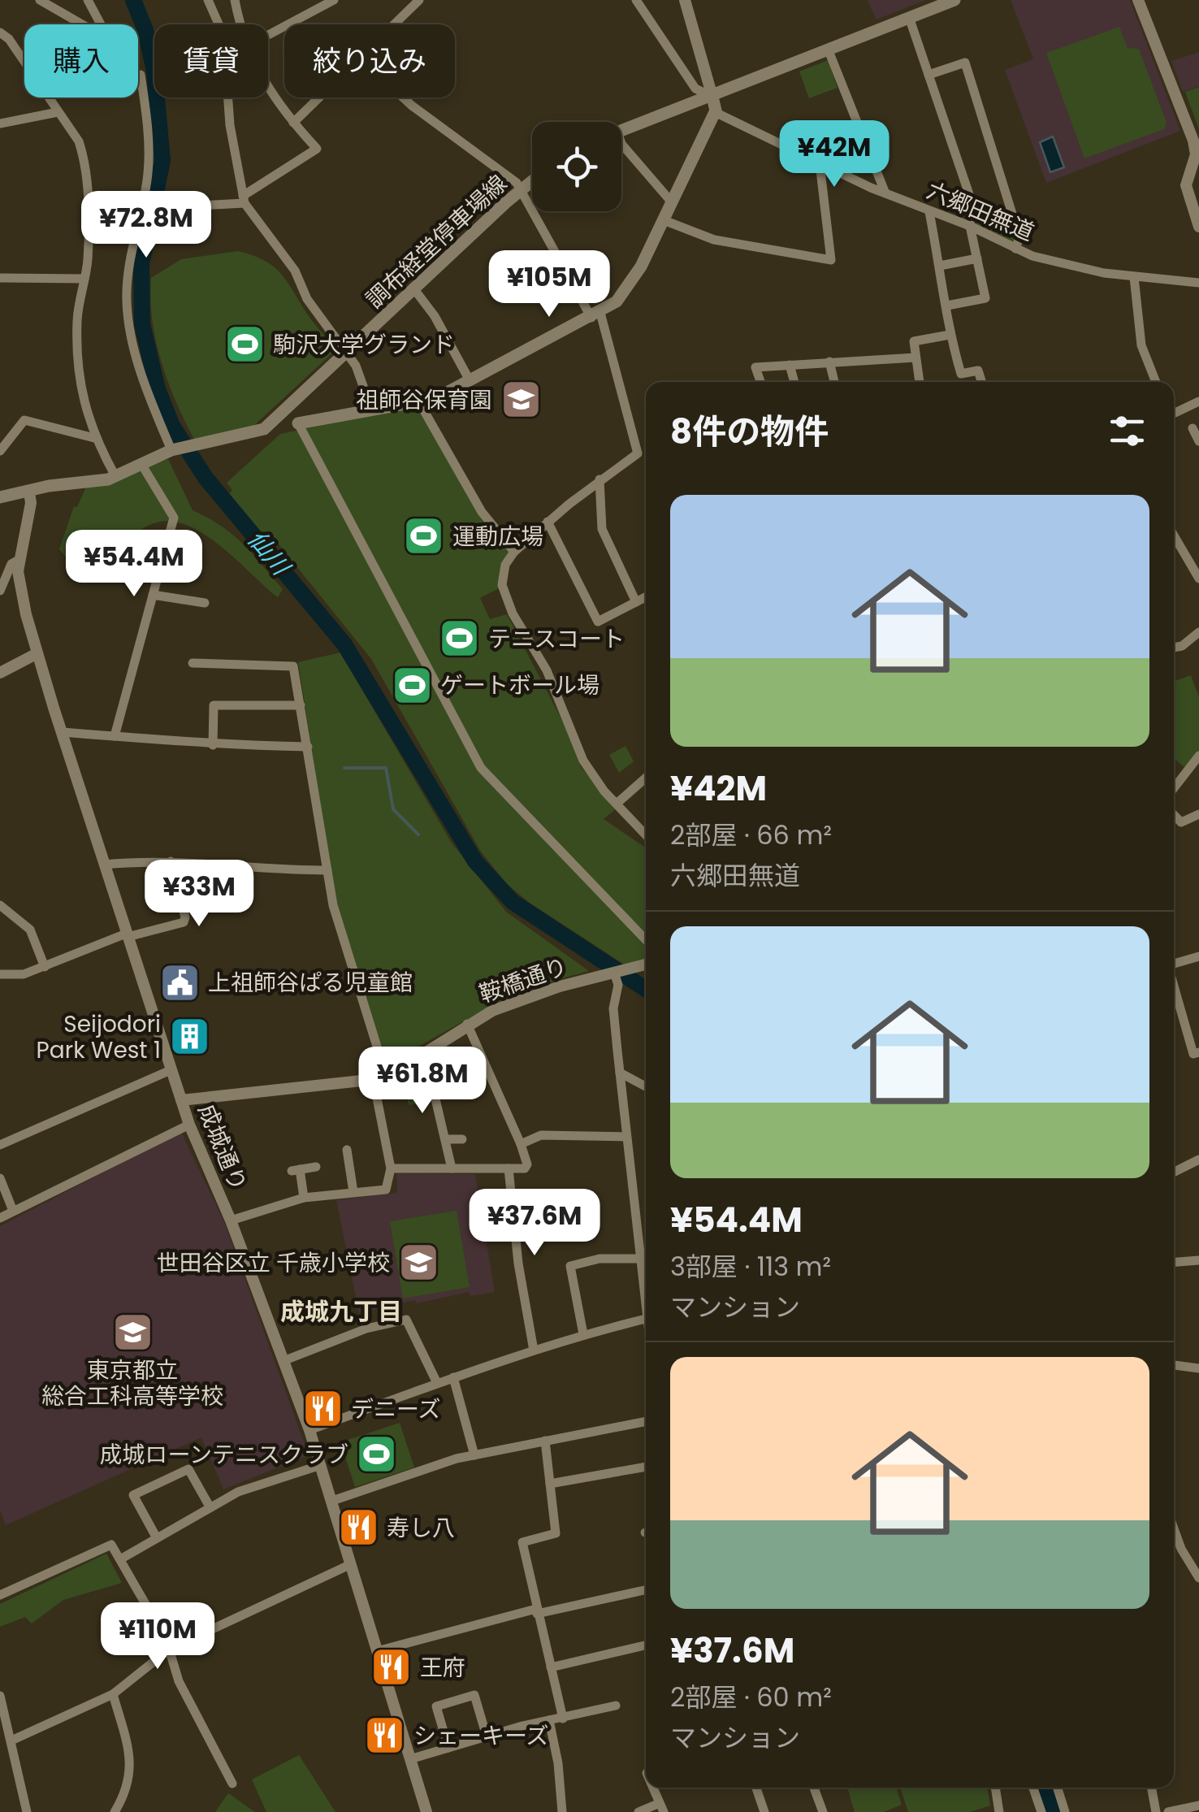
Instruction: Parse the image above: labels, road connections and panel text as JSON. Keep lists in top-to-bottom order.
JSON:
{
  "streets": {
    "main road": ["調布経堂停車場線"],
    "street": ["六郷田無道", "鞍橋通り", "成城通り"]
  },
  "crossings": [
    ["鞍橋通り", "成城通り"]
  ],
  "districts": ["成城九丁目"],
  "water": ["仙川"],
  "places": {
    "sports": [
      "駒沢大学グランド",
      "運動広場",
      "テニスコート",
      "ゲートボール場",
      "成城ローンテニスクラブ"
    ],
    "school or university": ["祖師谷保育園", "世田谷区立 千歳小学校", "東京都立 総合工科高等学校"],
    "public building": ["上祖師谷ぱる児童館"],
    "building": ["Seijodori Park West 1"],
    "restaurant": [
      "デニーズ",
      "寿し八",
      "王府",
      "シェーキーズ"
    ]
  },
  "page": {
    "chip": ["購入", "賃貸", "絞り込み"],
    "price": [
      "¥42M",
      "¥72.8M",
      "¥105M",
      "¥54.4M",
      "¥33M",
      "¥61.8M",
      "¥37.6M",
      "¥110M"
    ],
    "heading": "8件の物件",
    "list": [
      {
        "name": "¥42M",
        "note": "2部屋 · 66 m² · 六郷田無道"
      },
      {
        "name": "¥54.4M",
        "note": "3部屋 · 113 m² · マンション"
      },
      {
        "name": "¥37.6M",
        "note": "2部屋 · 60 m² · マンション"
      }
    ]
  }
}
